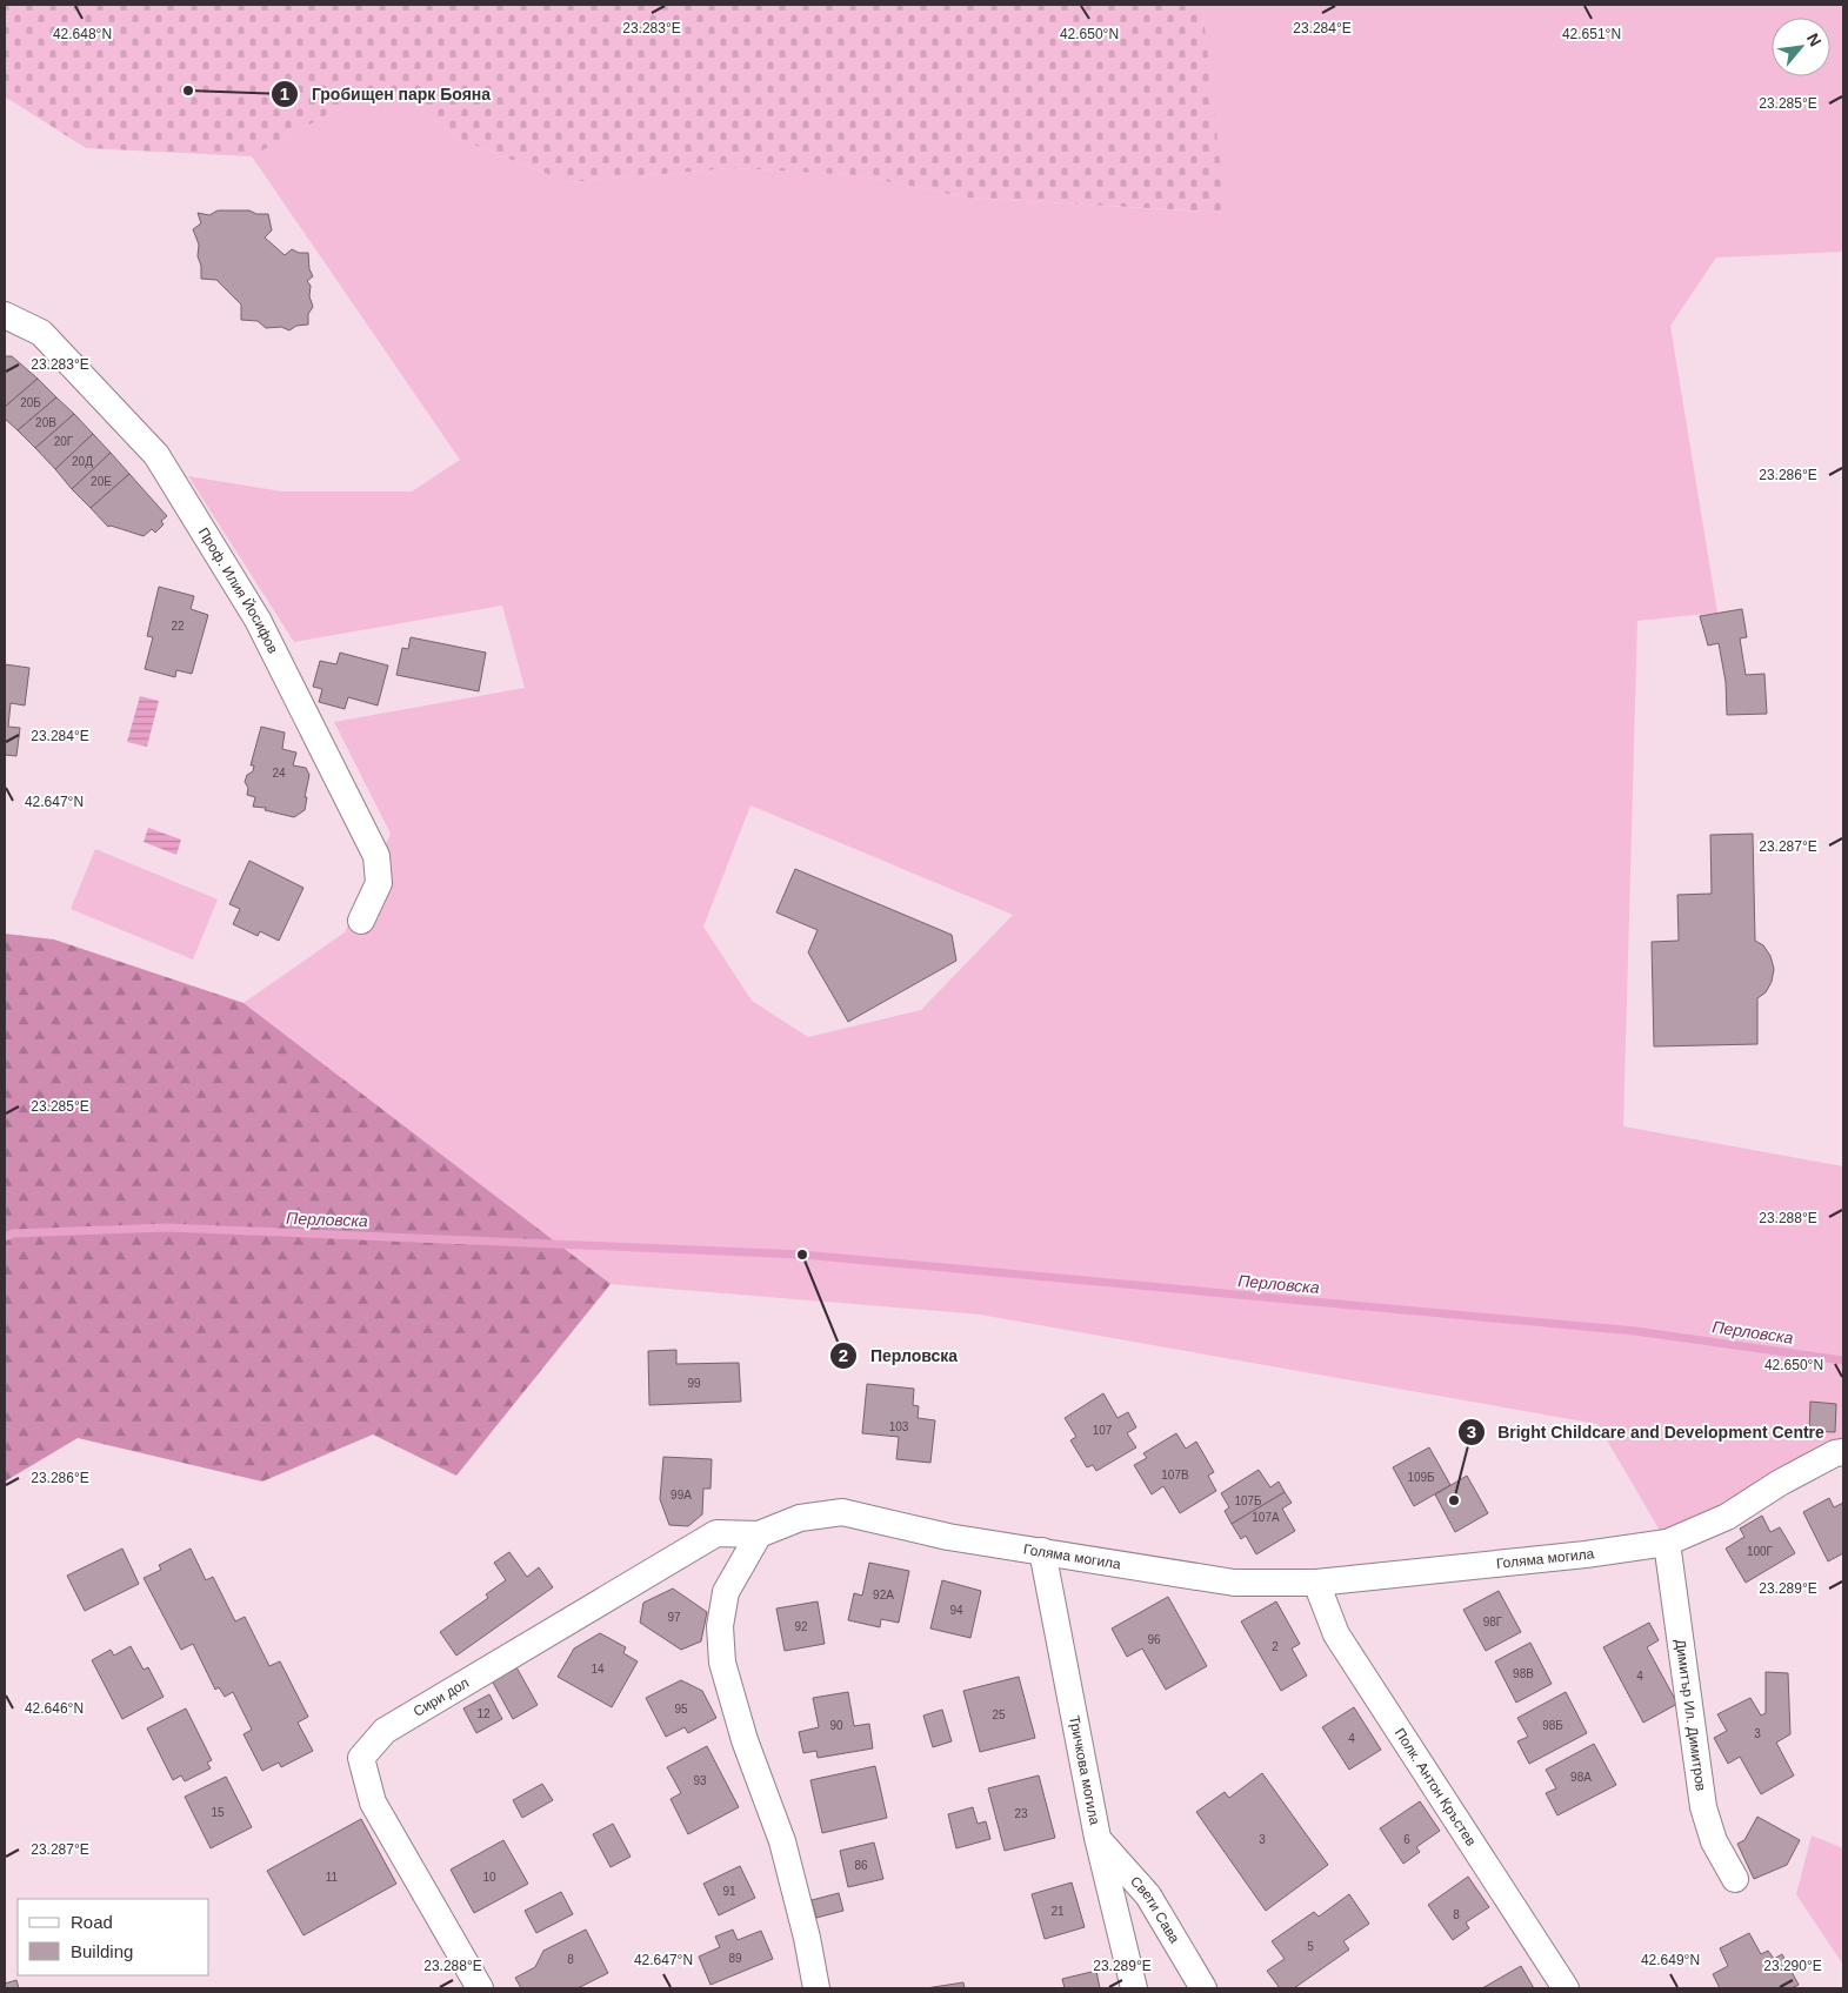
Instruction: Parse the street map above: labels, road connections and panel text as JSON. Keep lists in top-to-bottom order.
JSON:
{
  "streets": {
    "street": [
      "Проф. Илия Йосифов",
      "Голяма могила",
      "Сири дол",
      "Димитър Ил. Димитров",
      "Тричкова могила",
      "Полк. Антон Кръстев",
      "Свети Сава"
    ]
  },
  "crossings": [
    ["Голяма могила", "Сири дол"],
    ["Голяма могила", "Димитър Ил. Димитров"],
    ["Голяма могила", "Тричкова могила"],
    ["Голяма могила", "Полк. Антон Кръстев"],
    ["Тричкова могила", "Свети Сава"]
  ],
  "water": ["Перловска"],
  "places": ["Гробищен парк Бояна", "Перловска", "Bright Childcare and Development Centre"],
  "house_numbers": [
    "20Б",
    "20В",
    "20Г",
    "20Д",
    "20Е",
    "22",
    "24",
    "99",
    "103",
    "107",
    "107В",
    "109Б",
    "99А",
    "107Б",
    "107А",
    "100Г",
    "92A",
    "94",
    "97",
    "98Г",
    "92",
    "96",
    "2",
    "14",
    "98В",
    "4",
    "95",
    "12",
    "25",
    "90",
    "98Б",
    "3",
    "4",
    "98А",
    "93",
    "15",
    "23",
    "3",
    "6",
    "86",
    "11",
    "10",
    "91",
    "21",
    "8",
    "5",
    "89",
    "8"
  ],
  "legend": ["Road", "Building"],
  "north": "top right",
  "coordinates": [
    "23.283°E",
    "23.284°E",
    "42.648°N",
    "42.650°N",
    "42.651°N",
    "23.285°E",
    "23.286°E",
    "42.647°N",
    "23.287°E",
    "23.288°E",
    "23.289°E",
    "42.646°N",
    "42.649°N",
    "23.290°E"
  ]
}
